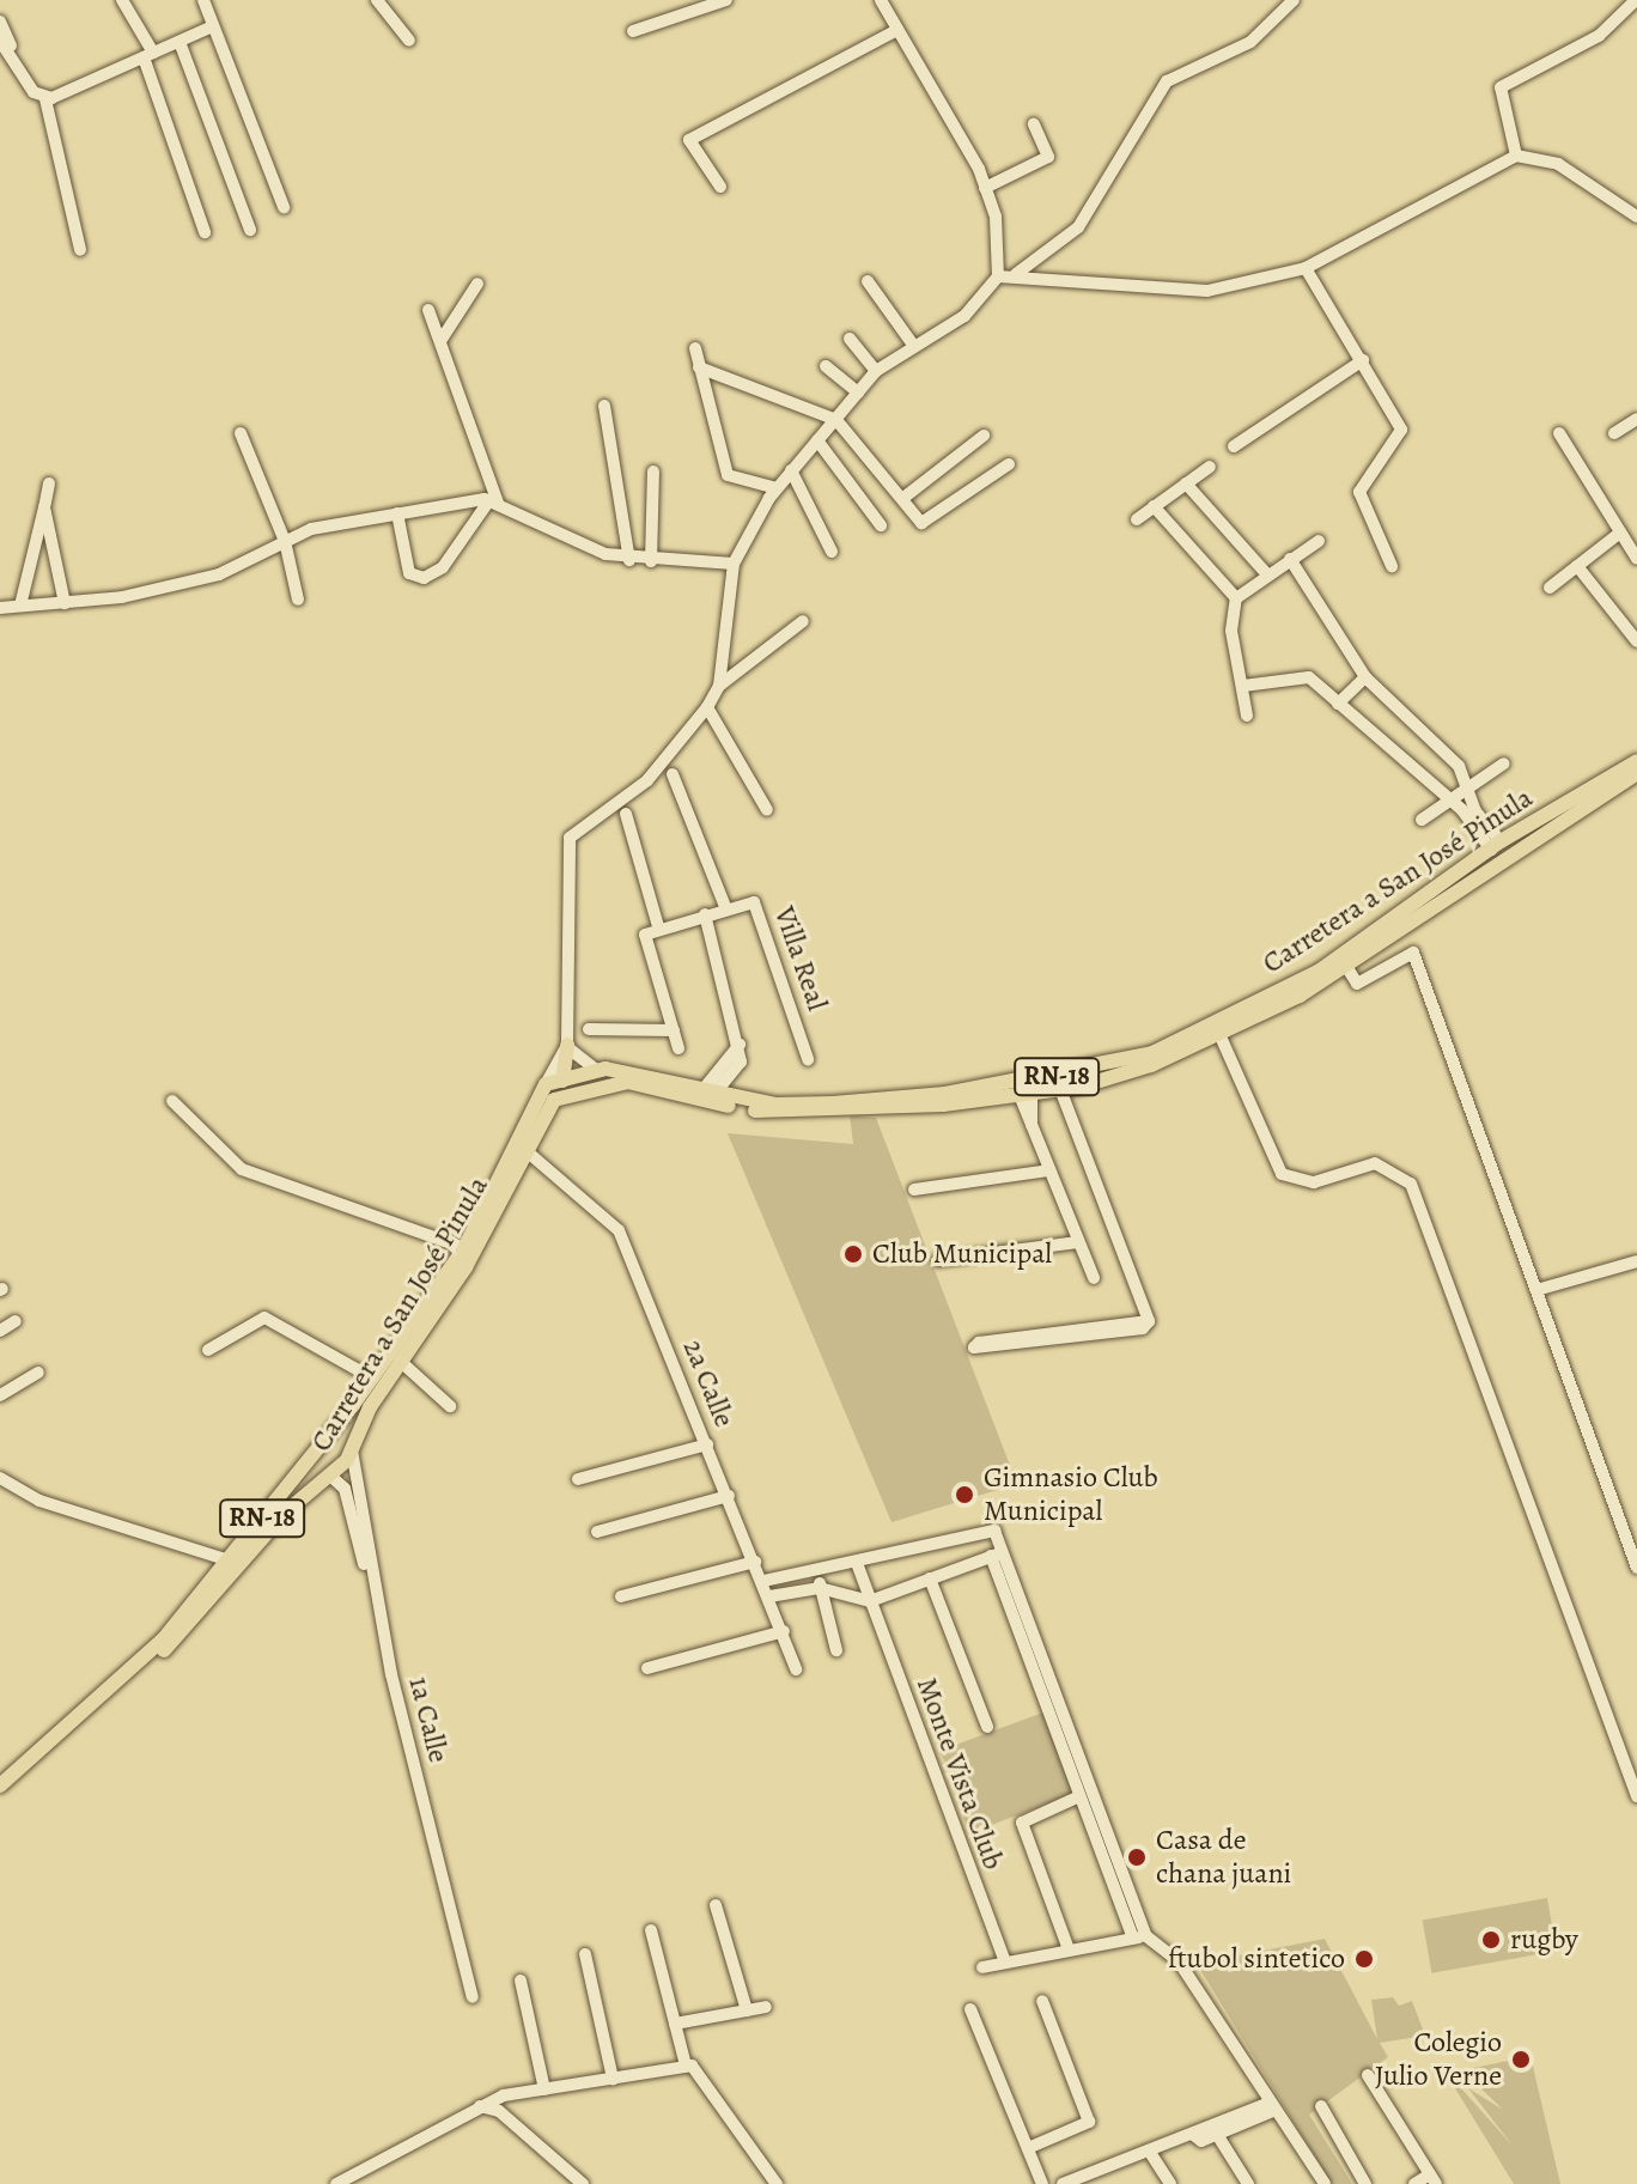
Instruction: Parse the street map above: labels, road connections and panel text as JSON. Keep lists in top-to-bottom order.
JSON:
{
  "streets": {
    "main road": ["Carretera a San José Pinula", "RN-18"],
    "street": [
      "Villa Real",
      "2a Calle",
      "1a Calle",
      "Monte Vista Club"
    ]
  },
  "crossings": [
    ["Carretera a San José Pinula", "2a Calle"],
    ["Carretera a San José Pinula", "1a Calle"]
  ],
  "places": [
    "Club Municipal",
    "Gimnasio Club Municipal",
    "Casa de chana juani",
    "rugby",
    "ftubol sintetico",
    "Colegio Julio Verne"
  ]
}
